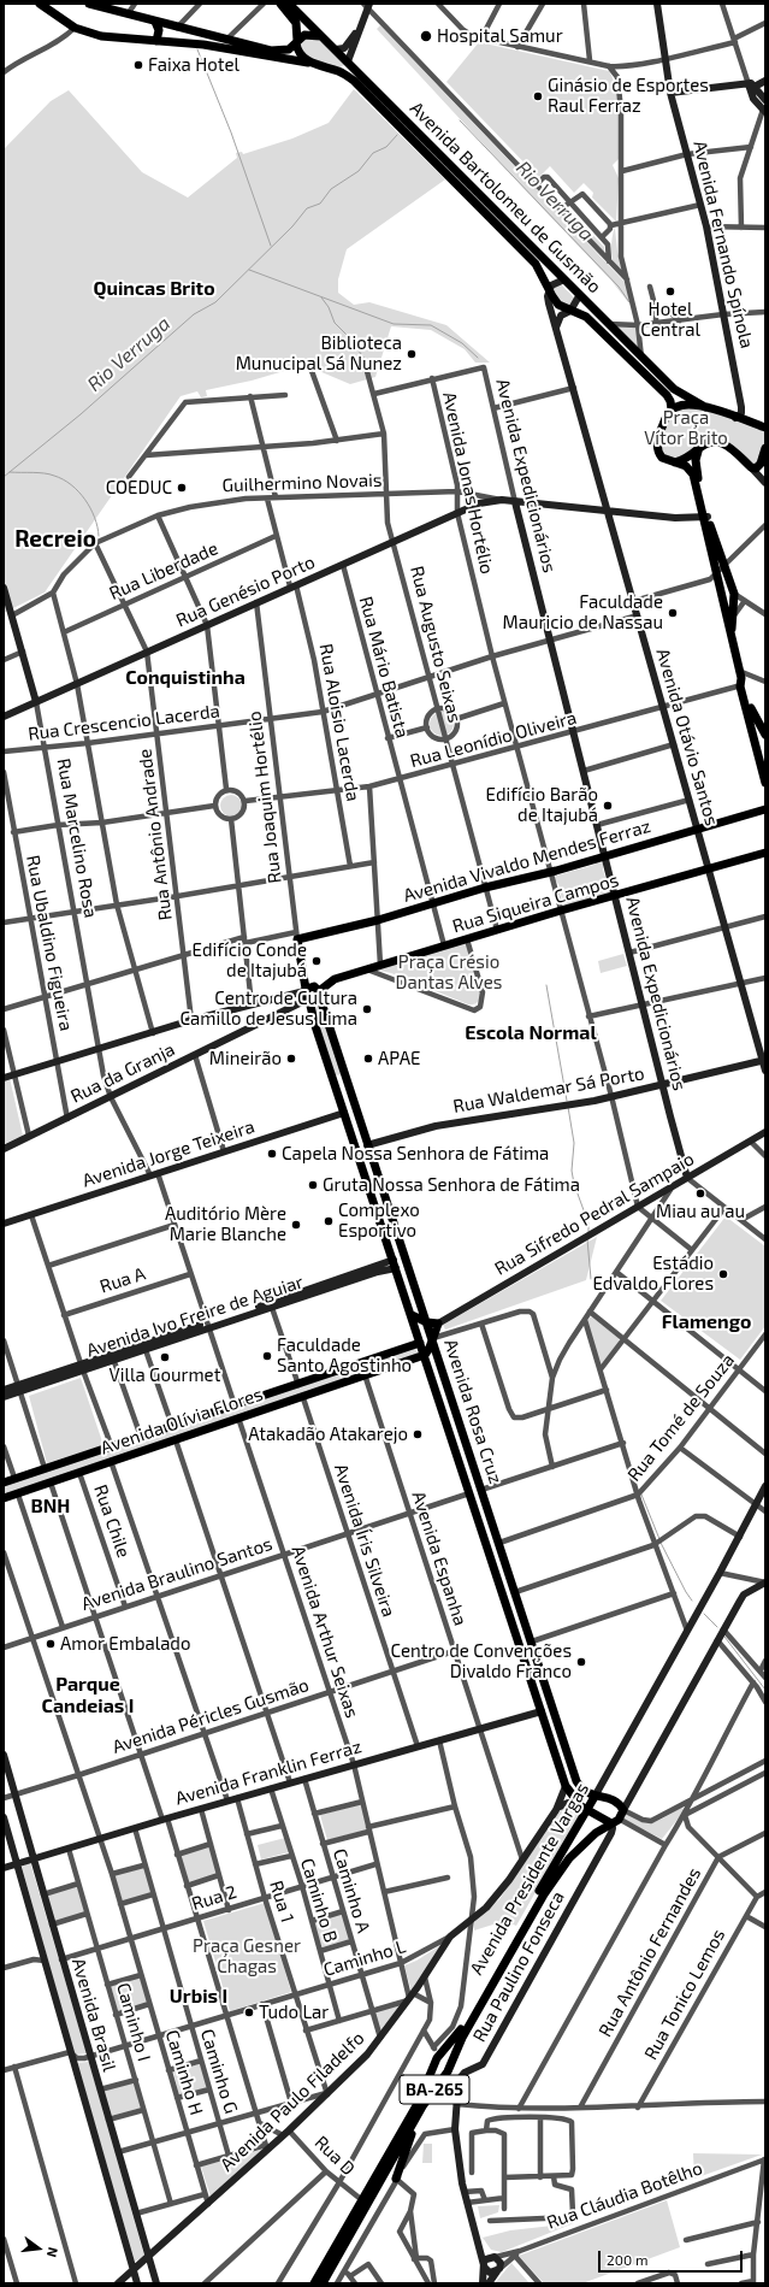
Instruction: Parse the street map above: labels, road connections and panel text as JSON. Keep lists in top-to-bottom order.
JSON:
{
  "streets": {
    "main road": [
      "Avenida Bartolomeu de Gusmão",
      "Rua Joaquim Hortélio",
      "Avenida Vivaldo Mendes Ferraz",
      "Rua Siqueira Campos",
      "Avenida Rosa Cruz",
      "Avenida Olívia Flores",
      "Avenida Presidente Vargas",
      "BA-265"
    ],
    "street": [
      "Avenida Fernando Spínola",
      "Avenida Expedicionários",
      "Guilhermino Novais",
      "Avenida Jonas Hortélio",
      "Rua Liberdade",
      "Rua Genésio Porto",
      "Rua Augusto Seixas",
      "Rua Mário Batista",
      "Rua Crescencio Lacerda",
      "Rua Aloisio Lacerda",
      "Avenida Otávio Santos",
      "Rua Leonídio Oliveira",
      "Rua Antônio Andrade",
      "Rua Marcelino Rosa",
      "Rua Ubaldino Figueira",
      "Rua da Granja",
      "Rua Waldemar Sá Porto",
      "Avenida Jorge Teixeira",
      "Rua Sifredo Pedral Sampaio",
      "Rua A",
      "Avenida Ivo Freire de Aguiar",
      "Rua Tomé de Souza",
      "Rua Chile",
      "Avenida Íris Silveira",
      "Avenida Espanha",
      "Avenida Braulino Santos",
      "Avenida Arthur Seixas",
      "Avenida Péricles Gusmão",
      "Avenida Franklin Ferraz",
      "Caminho A",
      "Rua 2",
      "Caminho B",
      "Rua 1",
      "Rua Antônio Fernandes",
      "Caminho L",
      "Rua Paulino Fonseca",
      "Rua Tonico Lemos",
      "Avenida Brasil",
      "Caminho I",
      "Caminho G",
      "Caminho H",
      "Avenida Paulo Filadelfo",
      "Rua D",
      "Rua Cláudia Botêlho"
    ]
  },
  "crossings": [
    ["Avenida Bartolomeu de Gusmão", "Avenida Otávio Santos"],
    ["Avenida Expedicionários", "Guilhermino Novais"],
    ["Avenida Expedicionários", "Avenida Jonas Hortélio"],
    ["Avenida Expedicionários", "Rua Crescencio Lacerda"],
    ["Avenida Expedicionários", "Rua Leonídio Oliveira"],
    ["Avenida Expedicionários", "Avenida Vivaldo Mendes Ferraz"],
    ["Avenida Expedicionários", "Rua Siqueira Campos"],
    ["Avenida Expedicionários", "Rua Waldemar Sá Porto"],
    ["Avenida Expedicionários", "Rua Sifredo Pedral Sampaio"],
    ["Guilhermino Novais", "Avenida Jonas Hortélio"],
    ["Guilhermino Novais", "Rua Genésio Porto"],
    ["Guilhermino Novais", "Rua Augusto Seixas"],
    ["Guilhermino Novais", "Rua Aloisio Lacerda"],
    ["Guilhermino Novais", "Avenida Otávio Santos"],
    ["Guilhermino Novais", "Rua Antônio Andrade"],
    ["Avenida Jonas Hortélio", "Rua Genésio Porto"],
    ["Avenida Jonas Hortélio", "Rua Crescencio Lacerda"],
    ["Avenida Jonas Hortélio", "Rua Leonídio Oliveira"],
    ["Avenida Jonas Hortélio", "Avenida Vivaldo Mendes Ferraz"],
    ["Avenida Jonas Hortélio", "Rua Siqueira Campos"],
    ["Avenida Jonas Hortélio", "Rua Waldemar Sá Porto"],
    ["Avenida Jonas Hortélio", "Rua Sifredo Pedral Sampaio"],
    ["Rua Liberdade", "Rua Aloisio Lacerda"],
    ["Rua Liberdade", "Rua Antônio Andrade"],
    ["Rua Genésio Porto", "Rua Augusto Seixas"],
    ["Rua Genésio Porto", "Rua Mário Batista"],
    ["Rua Genésio Porto", "Rua Aloisio Lacerda"],
    ["Rua Genésio Porto", "Rua Joaquim Hortélio"],
    ["Rua Genésio Porto", "Rua Antônio Andrade"],
    ["Rua Genésio Porto", "Rua Marcelino Rosa"],
    ["Rua Augusto Seixas", "Rua Crescencio Lacerda"],
    ["Rua Augusto Seixas", "Rua Leonídio Oliveira"],
    ["Rua Augusto Seixas", "Avenida Vivaldo Mendes Ferraz"],
    ["Rua Augusto Seixas", "Rua Siqueira Campos"],
    ["Rua Mário Batista", "Rua Crescencio Lacerda"],
    ["Rua Mário Batista", "Rua Leonídio Oliveira"],
    ["Rua Mário Batista", "Avenida Vivaldo Mendes Ferraz"],
    ["Rua Mário Batista", "Rua Siqueira Campos"],
    ["Rua Crescencio Lacerda", "Rua Aloisio Lacerda"],
    ["Rua Crescencio Lacerda", "Avenida Otávio Santos"],
    ["Rua Crescencio Lacerda", "Rua Joaquim Hortélio"],
    ["Rua Crescencio Lacerda", "Rua Antônio Andrade"],
    ["Rua Crescencio Lacerda", "Rua Marcelino Rosa"],
    ["Rua Aloisio Lacerda", "Rua Leonídio Oliveira"],
    ["Avenida Otávio Santos", "Rua Leonídio Oliveira"],
    ["Avenida Otávio Santos", "Avenida Vivaldo Mendes Ferraz"],
    ["Avenida Otávio Santos", "Rua Siqueira Campos"],
    ["Avenida Otávio Santos", "Rua Waldemar Sá Porto"],
    ["Rua Leonídio Oliveira", "Rua Joaquim Hortélio"],
    ["Rua Joaquim Hortélio", "Avenida Vivaldo Mendes Ferraz"],
    ["Rua Joaquim Hortélio", "Rua da Granja"],
    ["Rua Joaquim Hortélio", "Avenida Rosa Cruz"],
    ["Rua Marcelino Rosa", "Rua da Granja"],
    ["Rua Siqueira Campos", "Avenida Rosa Cruz"],
    ["Rua Ubaldino Figueira", "Rua da Granja"],
    ["Rua da Granja", "Avenida Rosa Cruz"],
    ["Rua Waldemar Sá Porto", "Avenida Rosa Cruz"],
    ["Avenida Jorge Teixeira", "Avenida Rosa Cruz"],
    ["Avenida Ivo Freire de Aguiar", "Avenida Rosa Cruz"],
    ["Avenida Rosa Cruz", "Rua Tomé de Souza"],
    ["Avenida Rosa Cruz", "Avenida Olívia Flores"],
    ["Avenida Rosa Cruz", "Avenida Braulino Santos"],
    ["Avenida Rosa Cruz", "Avenida Franklin Ferraz"],
    ["Avenida Rosa Cruz", "Avenida Presidente Vargas"],
    ["Avenida Rosa Cruz", "Rua Paulino Fonseca"],
    ["Avenida Rosa Cruz", "Avenida Paulo Filadelfo"],
    ["Avenida Olívia Flores", "Rua Chile"],
    ["Avenida Olívia Flores", "Avenida Íris Silveira"],
    ["Avenida Olívia Flores", "Avenida Espanha"],
    ["Avenida Olívia Flores", "Avenida Arthur Seixas"],
    ["Avenida Olívia Flores", "Caminho G"],
    ["Rua Chile", "Avenida Braulino Santos"],
    ["Avenida Íris Silveira", "Avenida Braulino Santos"],
    ["Avenida Íris Silveira", "Avenida Péricles Gusmão"],
    ["Avenida Íris Silveira", "Avenida Franklin Ferraz"],
    ["Avenida Espanha", "Avenida Braulino Santos"],
    ["Avenida Espanha", "Avenida Péricles Gusmão"],
    ["Avenida Espanha", "Avenida Franklin Ferraz"],
    ["Avenida Espanha", "Avenida Paulo Filadelfo"],
    ["Avenida Braulino Santos", "Avenida Arthur Seixas"],
    ["Avenida Braulino Santos", "Caminho G"],
    ["Avenida Braulino Santos", "Caminho H"],
    ["Avenida Arthur Seixas", "Avenida Péricles Gusmão"],
    ["Avenida Arthur Seixas", "Avenida Franklin Ferraz"],
    ["Avenida Arthur Seixas", "Rua 2"],
    ["Avenida Arthur Seixas", "Caminho L"],
    ["Avenida Arthur Seixas", "Avenida Paulo Filadelfo"],
    ["Avenida Péricles Gusmão", "Avenida Brasil"],
    ["Avenida Péricles Gusmão", "Caminho G"],
    ["Avenida Péricles Gusmão", "Caminho H"],
    ["Avenida Franklin Ferraz", "Caminho A"],
    ["Avenida Franklin Ferraz", "Caminho B"],
    ["Avenida Franklin Ferraz", "Rua 1"],
    ["Avenida Franklin Ferraz", "Avenida Brasil"],
    ["Avenida Franklin Ferraz", "Caminho I"],
    ["Avenida Franklin Ferraz", "Caminho G"],
    ["Avenida Franklin Ferraz", "Caminho H"],
    ["Avenida Presidente Vargas", "Rua Paulino Fonseca"],
    ["Avenida Presidente Vargas", "Rua D"],
    ["Caminho A", "Rua 2"],
    ["Caminho A", "Caminho L"],
    ["Caminho A", "Avenida Paulo Filadelfo"],
    ["Rua 2", "Caminho B"],
    ["Rua 2", "Rua 1"],
    ["Rua 2", "Avenida Brasil"],
    ["Rua 2", "Caminho I"],
    ["Rua 2", "Caminho G"],
    ["Rua 2", "Caminho H"],
    ["Caminho B", "Caminho L"],
    ["Rua 1", "Caminho L"],
    ["Rua 1", "Avenida Paulo Filadelfo"],
    ["Caminho L", "Avenida Brasil"],
    ["Caminho L", "Caminho I"],
    ["Caminho L", "Caminho G"],
    ["Caminho L", "Caminho H"],
    ["Caminho L", "Avenida Paulo Filadelfo"],
    ["Avenida Brasil", "Avenida Paulo Filadelfo"],
    ["Caminho G", "Avenida Paulo Filadelfo"],
    ["Caminho G", "Rua D"],
    ["Caminho H", "Avenida Paulo Filadelfo"],
    ["Avenida Paulo Filadelfo", "Rua D"]
  ],
  "districts": [
    "Quincas Brito",
    "Recreio",
    "Conquistinha",
    "Escola Normal",
    "Flamengo",
    "BNH",
    "Parque Candeias I",
    "Urbis I"
  ],
  "water": ["Rio Verruga"],
  "parks": ["Praça Vítor Brito", "Praça Crésio Dantas Alves", "Praça Gesner Chagas"],
  "places": [
    "Hospital Samur",
    "Faixa Hotel",
    "Ginásio de Esportes Raul Ferraz",
    "Hotel Central",
    "Biblioteca Munucipal Sá Nunez",
    "COEDUC",
    "Faculdade Mauricio de Nassau",
    "Edifício Barão de Itajubá",
    "Edifício Conde de Itajubá",
    "Centro de Cultura Camillo de Jesus Lima",
    "Mineirão",
    "APAE",
    "Capela Nossa Senhora de Fátima",
    "Gruta Nossa Senhora de Fátima",
    "Miau au au",
    "Complexo Esportivo",
    "Auditório Mère Marie Blanche",
    "Estádio Edvaldo Flores",
    "Faculdade Santo Agostinho",
    "Villa Gourmet",
    "Atakadão Atakarejo",
    "Amor Embalado",
    "Centro de Convenções Divaldo Franco",
    "Tudo Lar"
  ],
  "scale_bar": "200 m",
  "north": "right"
}
